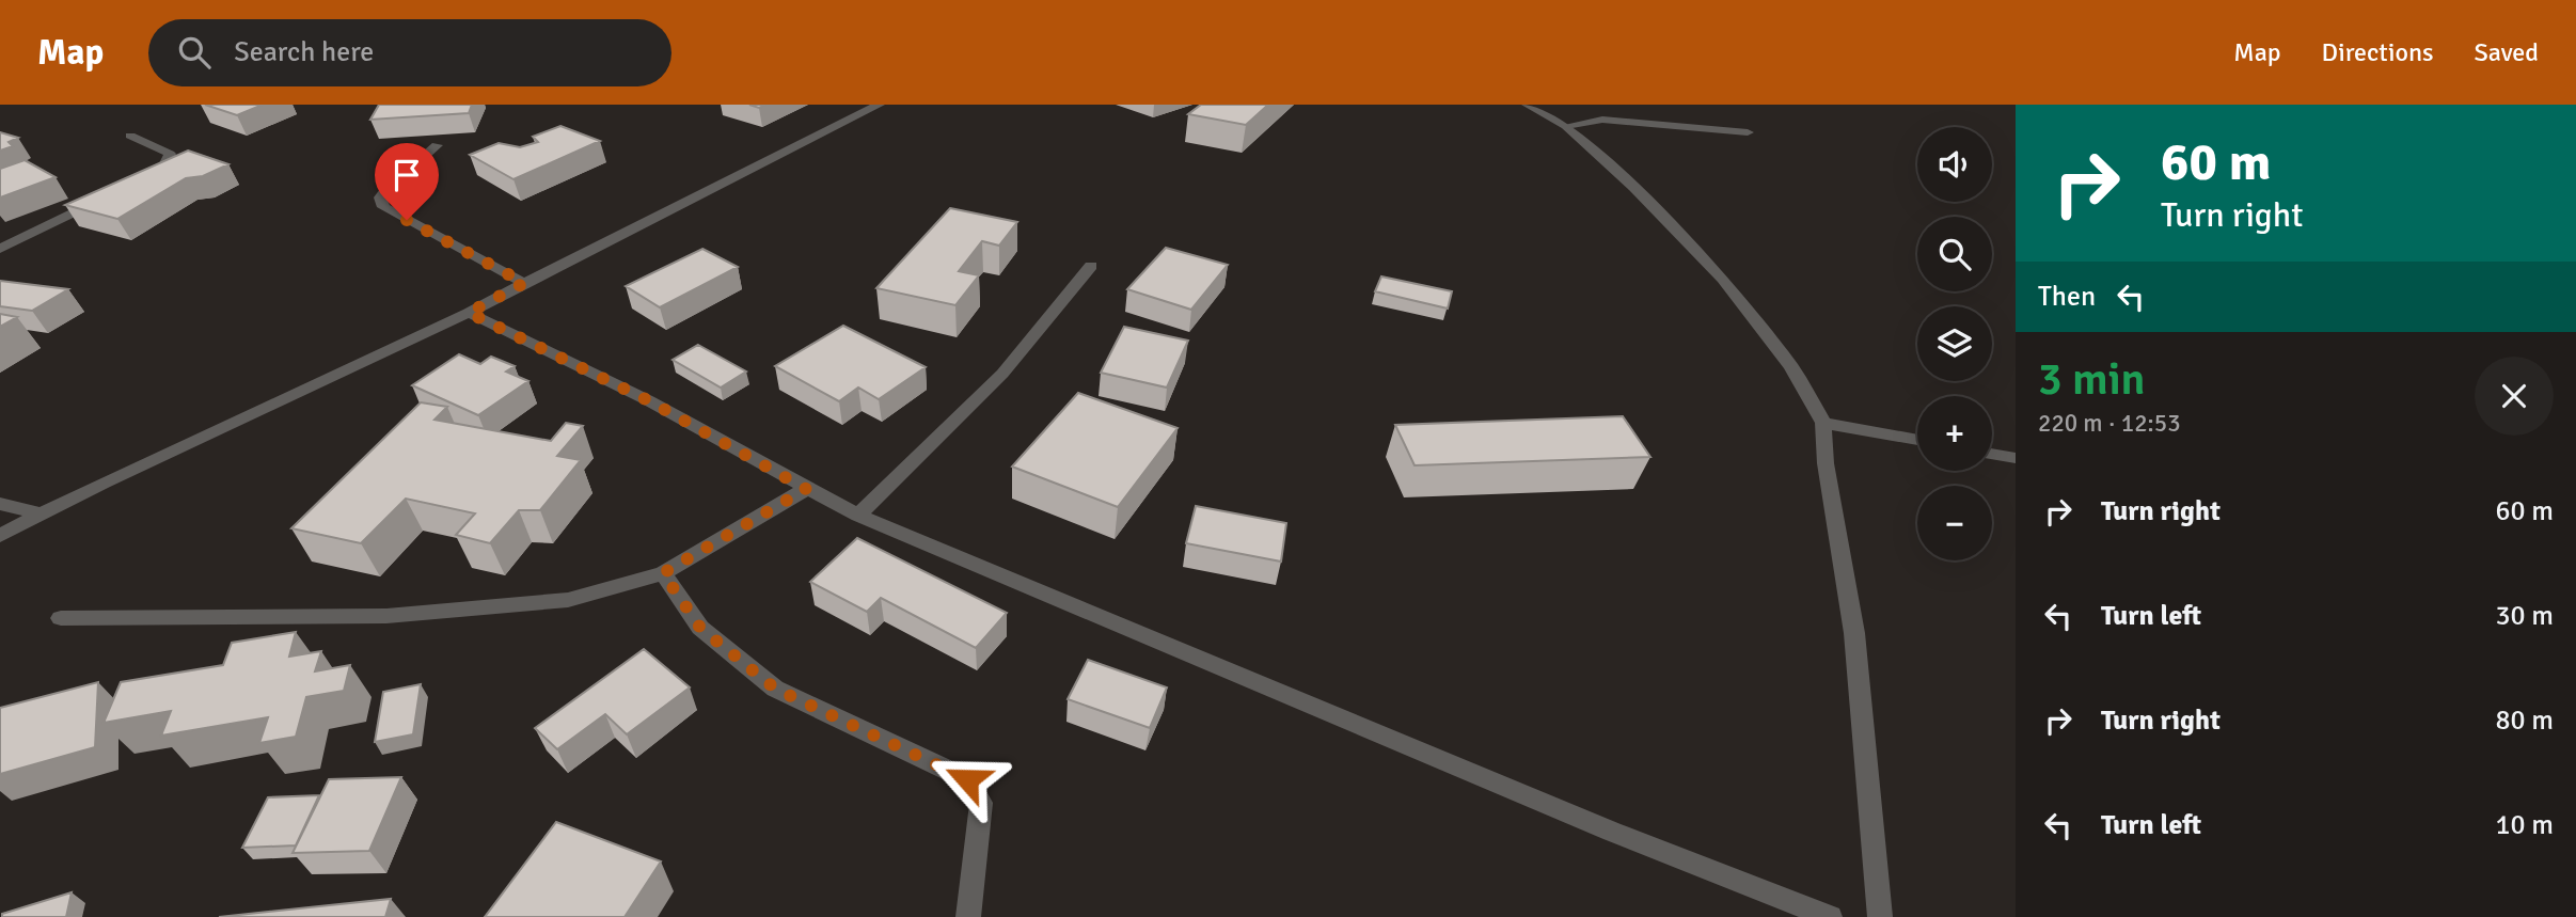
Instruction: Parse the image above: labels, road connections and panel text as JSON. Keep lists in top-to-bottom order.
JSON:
{
  "page": {
    "header": "Map",
    "search": "Search here",
    "nav": ["Map", "Directions", "Saved"],
    "turn": ["60 m", "Turn right"],
    "map_buttons": ["+", "−"],
    "then": "Then",
    "heading": ["3 min", "220 m · 12:53"],
    "list": [
      {
        "name": "Turn right",
        "value": "60 m"
      },
      {
        "name": "Turn left",
        "value": "30 m"
      },
      {
        "name": "Turn right",
        "value": "80 m"
      },
      {
        "name": "Turn left",
        "value": "10 m"
      }
    ]
  }
}
